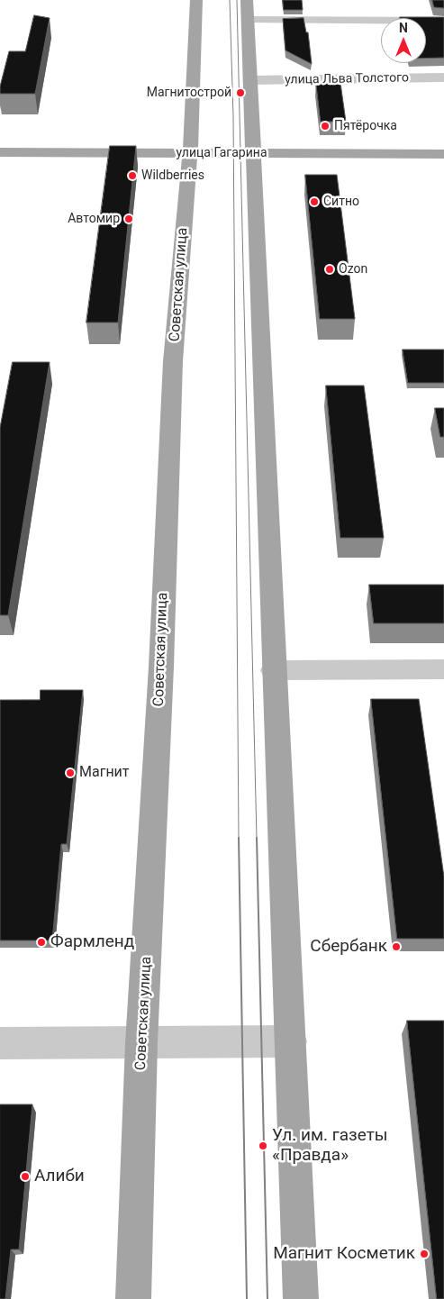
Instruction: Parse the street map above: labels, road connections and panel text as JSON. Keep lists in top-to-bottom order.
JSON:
{
  "streets": {
    "main road": ["улица Гагарина", "Советская улица"],
    "street": ["улица Льва Толстого"]
  },
  "crossings": [
    ["улица Гагарина", "Советская улица"]
  ],
  "places": [
    "Магнитострой",
    "Пятёрочка",
    "Wildberries",
    "Ситно",
    "Автомир",
    "Ozon",
    "Магнит",
    "Фармленд",
    "Сбербанк",
    "Ул. им. газеты «Правда»",
    "Алиби",
    "Магнит Косметик"
  ],
  "north": "top"
}
